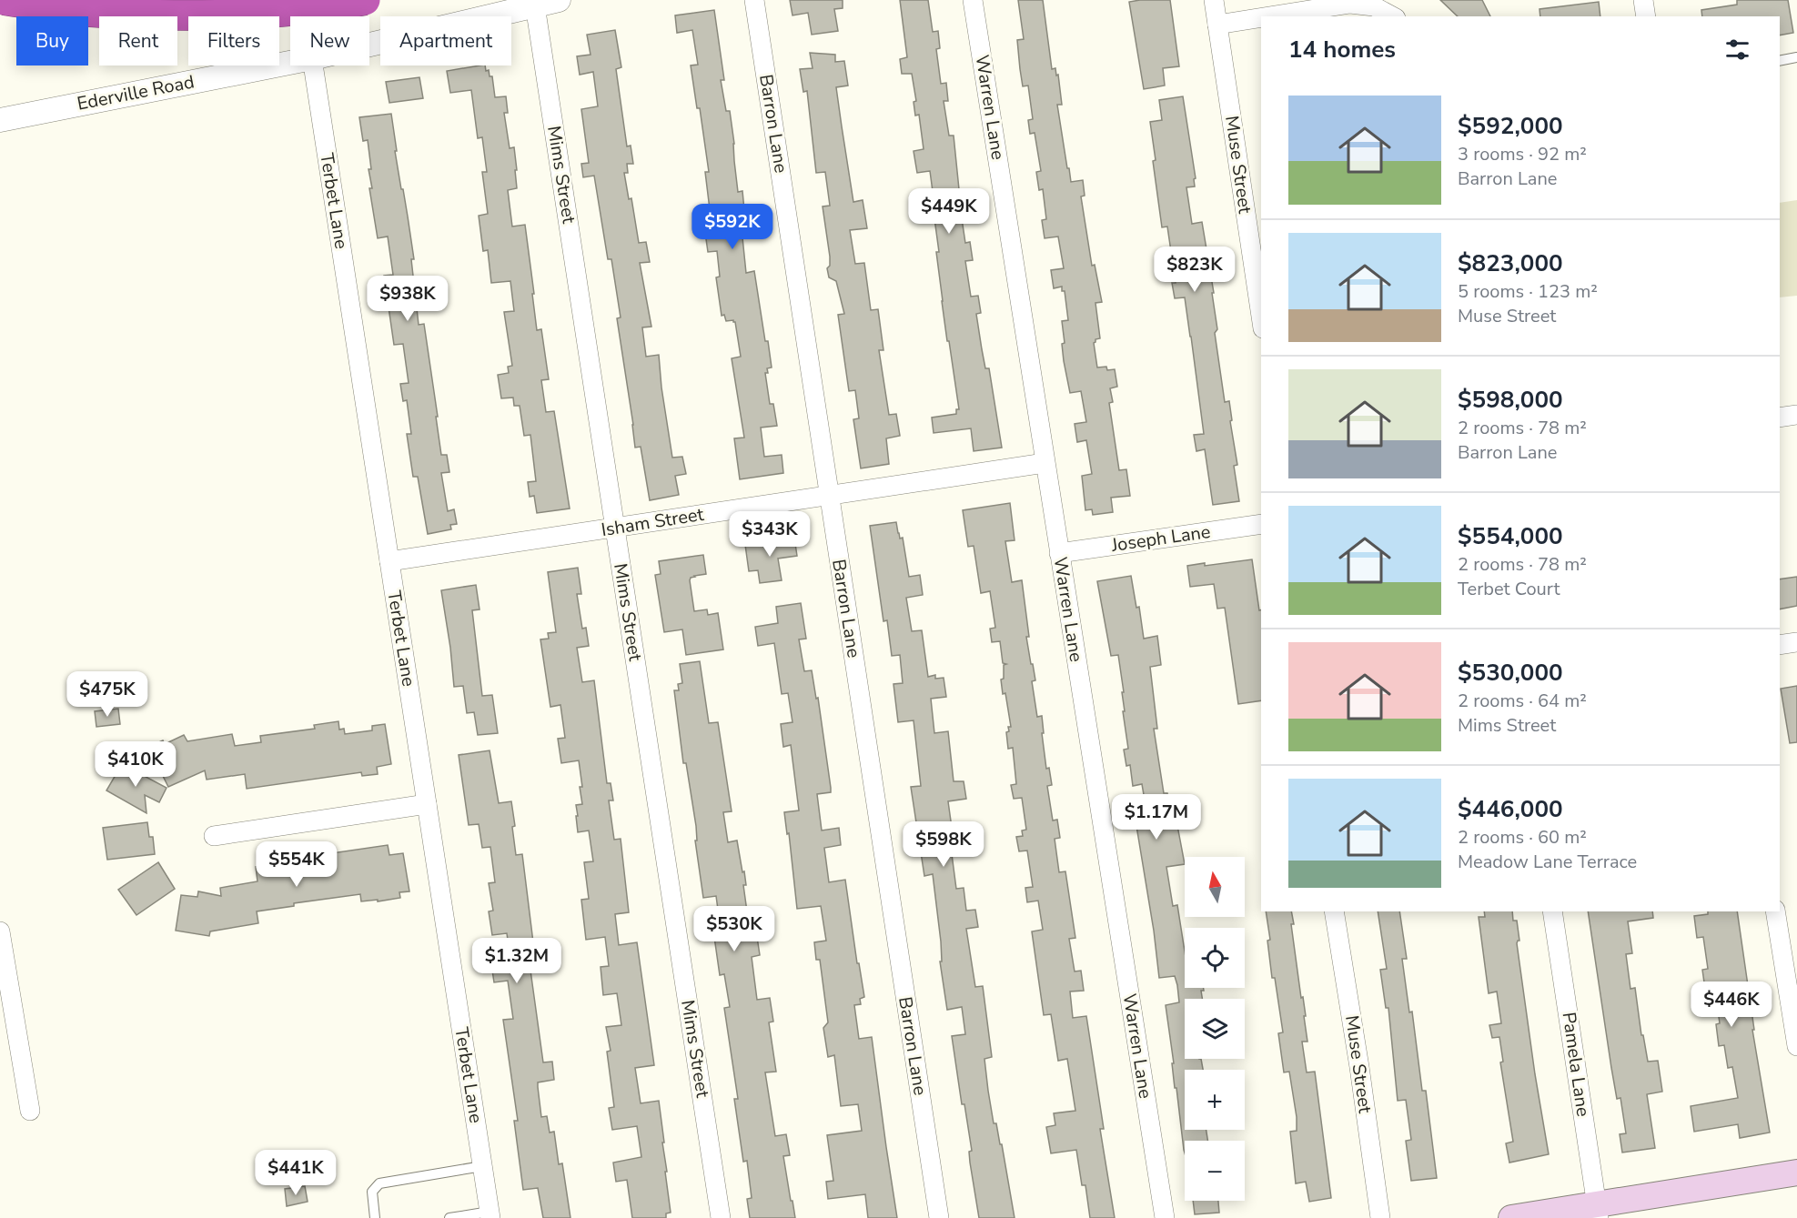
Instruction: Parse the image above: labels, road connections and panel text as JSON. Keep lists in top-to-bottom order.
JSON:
{
  "streets": {
    "street": [
      "Ederville Road",
      "Warren Lane",
      "Barron Lane",
      "Muse Street",
      "Mims Street",
      "Terbet Lane",
      "Isham Street",
      "Joseph Lane",
      "Pamela Lane"
    ]
  },
  "crossings": [
    ["Ederville Road", "Mims Street"],
    ["Warren Lane", "Isham Street"],
    ["Warren Lane", "Joseph Lane"],
    ["Barron Lane", "Isham Street"],
    ["Mims Street", "Isham Street"],
    ["Terbet Lane", "Isham Street"]
  ],
  "north": "top",
  "page": {
    "chip": [
      "Buy",
      "Rent",
      "Filters",
      "New",
      "Apartment"
    ],
    "heading": "14 homes",
    "list": [
      {
        "name": "$592,000",
        "note": "3 rooms · 92 m² · Barron Lane"
      },
      {
        "name": "$823,000",
        "note": "5 rooms · 123 m² · Muse Street"
      },
      {
        "name": "$598,000",
        "note": "2 rooms · 78 m² · Barron Lane"
      },
      {
        "name": "$554,000",
        "note": "2 rooms · 78 m² · Terbet Court"
      },
      {
        "name": "$530,000",
        "note": "2 rooms · 64 m² · Mims Street"
      },
      {
        "name": "$446,000",
        "note": "2 rooms · 60 m² · Meadow Lane Terrace"
      }
    ],
    "price": [
      "$449K",
      "$592K",
      "$823K",
      "$938K",
      "$343K",
      "$475K",
      "$410K",
      "$1.17M",
      "$598K",
      "$554K",
      "$530K",
      "$1.32M",
      "$446K",
      "$441K"
    ],
    "map_buttons": ["+", "−"]
  }
}
